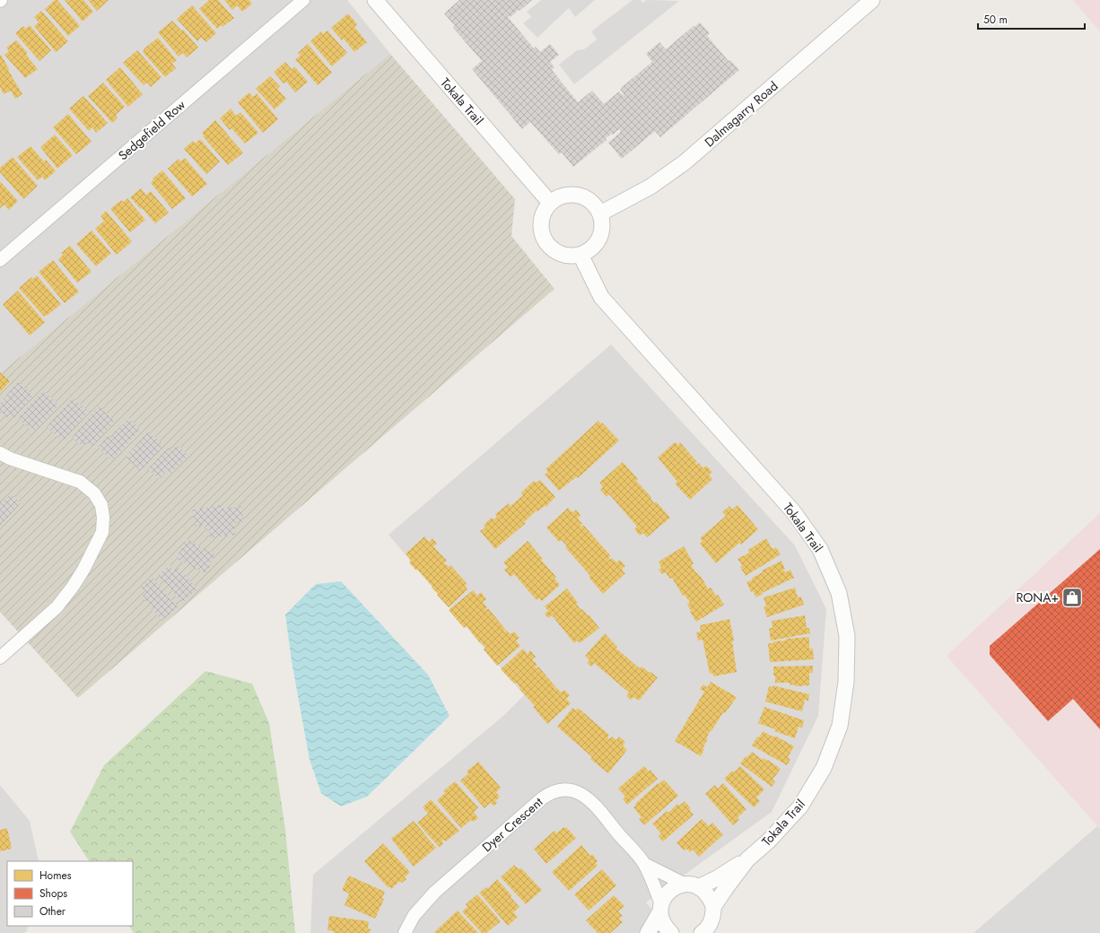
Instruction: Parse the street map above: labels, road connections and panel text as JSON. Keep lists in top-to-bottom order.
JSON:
{
  "streets": {
    "street": [
      "Tokala Trail",
      "Dalmagarry Road",
      "Sedgefield Row",
      "Dyer Crescent"
    ]
  },
  "crossings": [
    ["Tokala Trail", "Dalmagarry Road"],
    ["Tokala Trail", "Dyer Crescent"]
  ],
  "places": {
    "shop": ["RONA+"]
  },
  "legend": ["Homes", "Shops", "Other"],
  "scale_bar": "50 m"
}
